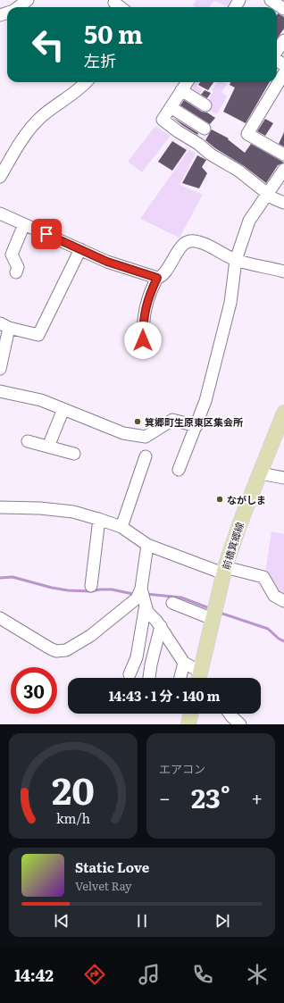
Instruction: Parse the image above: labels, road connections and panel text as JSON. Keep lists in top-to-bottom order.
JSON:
{
  "streets": {
    "main road": ["前橋箕郷線"]
  },
  "places": ["箕郷町生原東区集会所", "ながしま"],
  "page": {
    "turn": ["50 m", "左折"],
    "limit": "30",
    "trip": "14:43 · 1 分 · 140 m",
    "tile": "エアコン",
    "heat": ["−", "23°", "+"],
    "song": ["Static Love", "Velvet Ray"],
    "tabs": "14:42",
    "gauge": ["20", "km/h"]
  }
}
